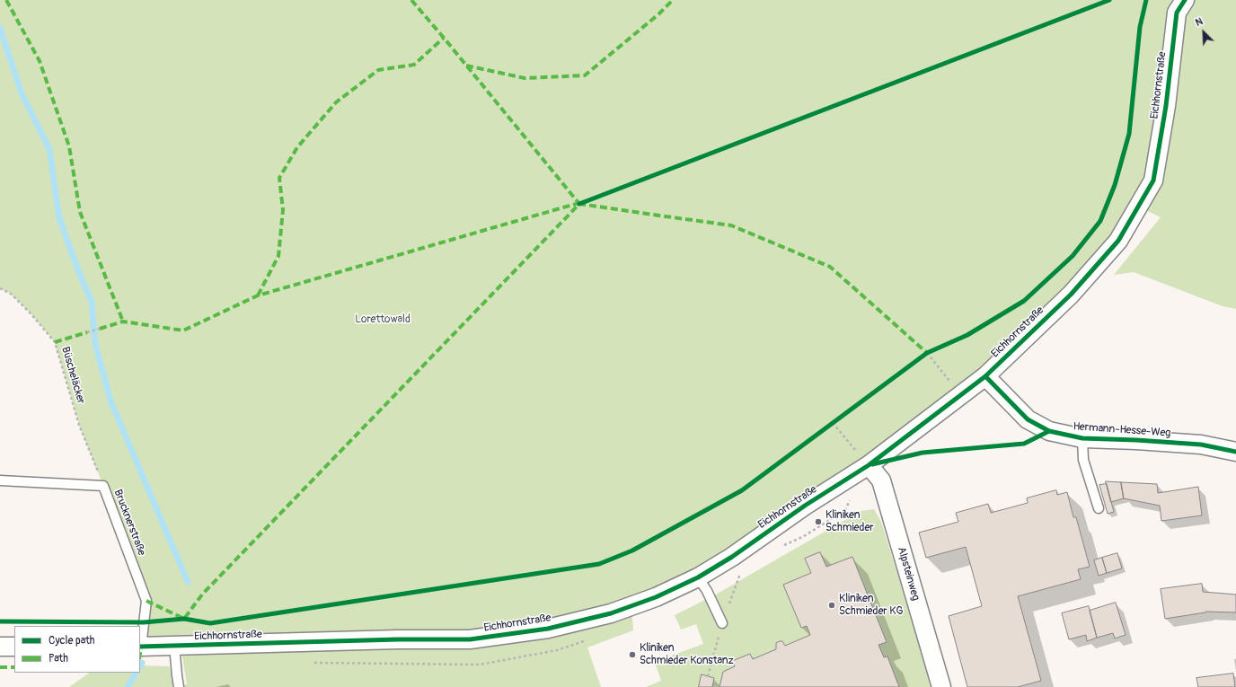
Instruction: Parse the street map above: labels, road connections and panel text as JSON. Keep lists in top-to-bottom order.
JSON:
{
  "streets": {
    "street": ["Eichhornstraße", "Hermann-Hesse-Weg", "Alpsteinweg"],
    "lane": ["Brucknerstraße"],
    "path": ["Büscheläcker"]
  },
  "crossings": [
    ["Eichhornstraße", "Hermann-Hesse-Weg"],
    ["Eichhornstraße", "Brucknerstraße"],
    ["Eichhornstraße", "Alpsteinweg"],
    ["Büscheläcker", "Brucknerstraße"]
  ],
  "parks": ["Lorettowald"],
  "places": ["Kliniken Schmieder", "Kliniken Schmieder KG", "Kliniken Schmieder Konstanz"],
  "legend": ["Cycle path", "Path"],
  "north": "top left"
}
